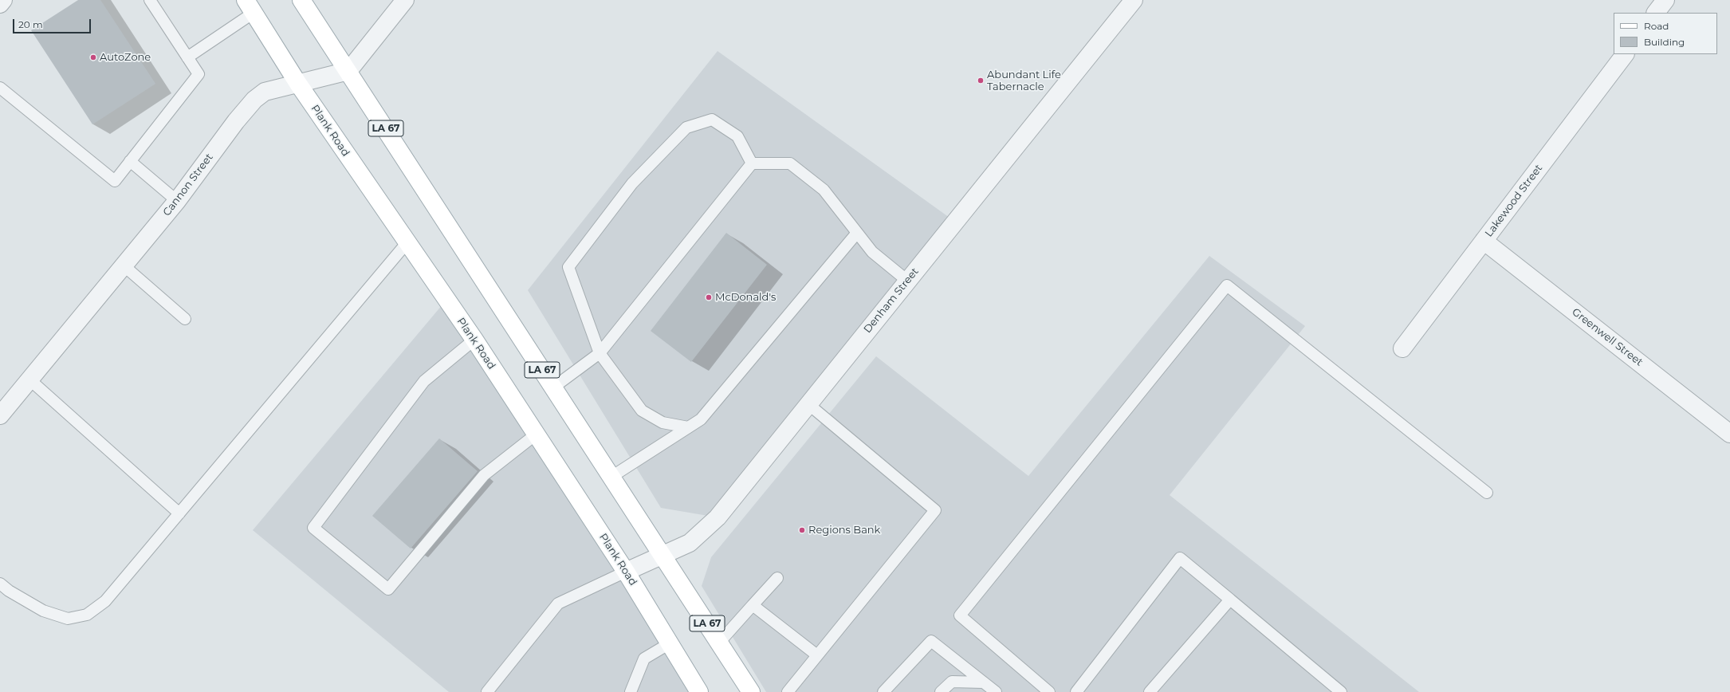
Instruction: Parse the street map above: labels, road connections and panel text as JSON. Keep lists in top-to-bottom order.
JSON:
{
  "streets": {
    "main road": ["LA 67", "Plank Road"],
    "street": [
      "Cannon Street",
      "Lakewood Street",
      "Denham Street",
      "Greenwell Street"
    ]
  },
  "crossings": [
    ["LA 67", "Cannon Street"],
    ["LA 67", "Denham Street"],
    ["Plank Road", "Cannon Street"],
    ["Plank Road", "Denham Street"],
    ["Lakewood Street", "Greenwell Street"]
  ],
  "places": [
    "AutoZone",
    "Abundant Life Tabernacle",
    "McDonald's",
    "Regions Bank"
  ],
  "legend": ["Road", "Building"],
  "scale_bar": "20 m"
}
